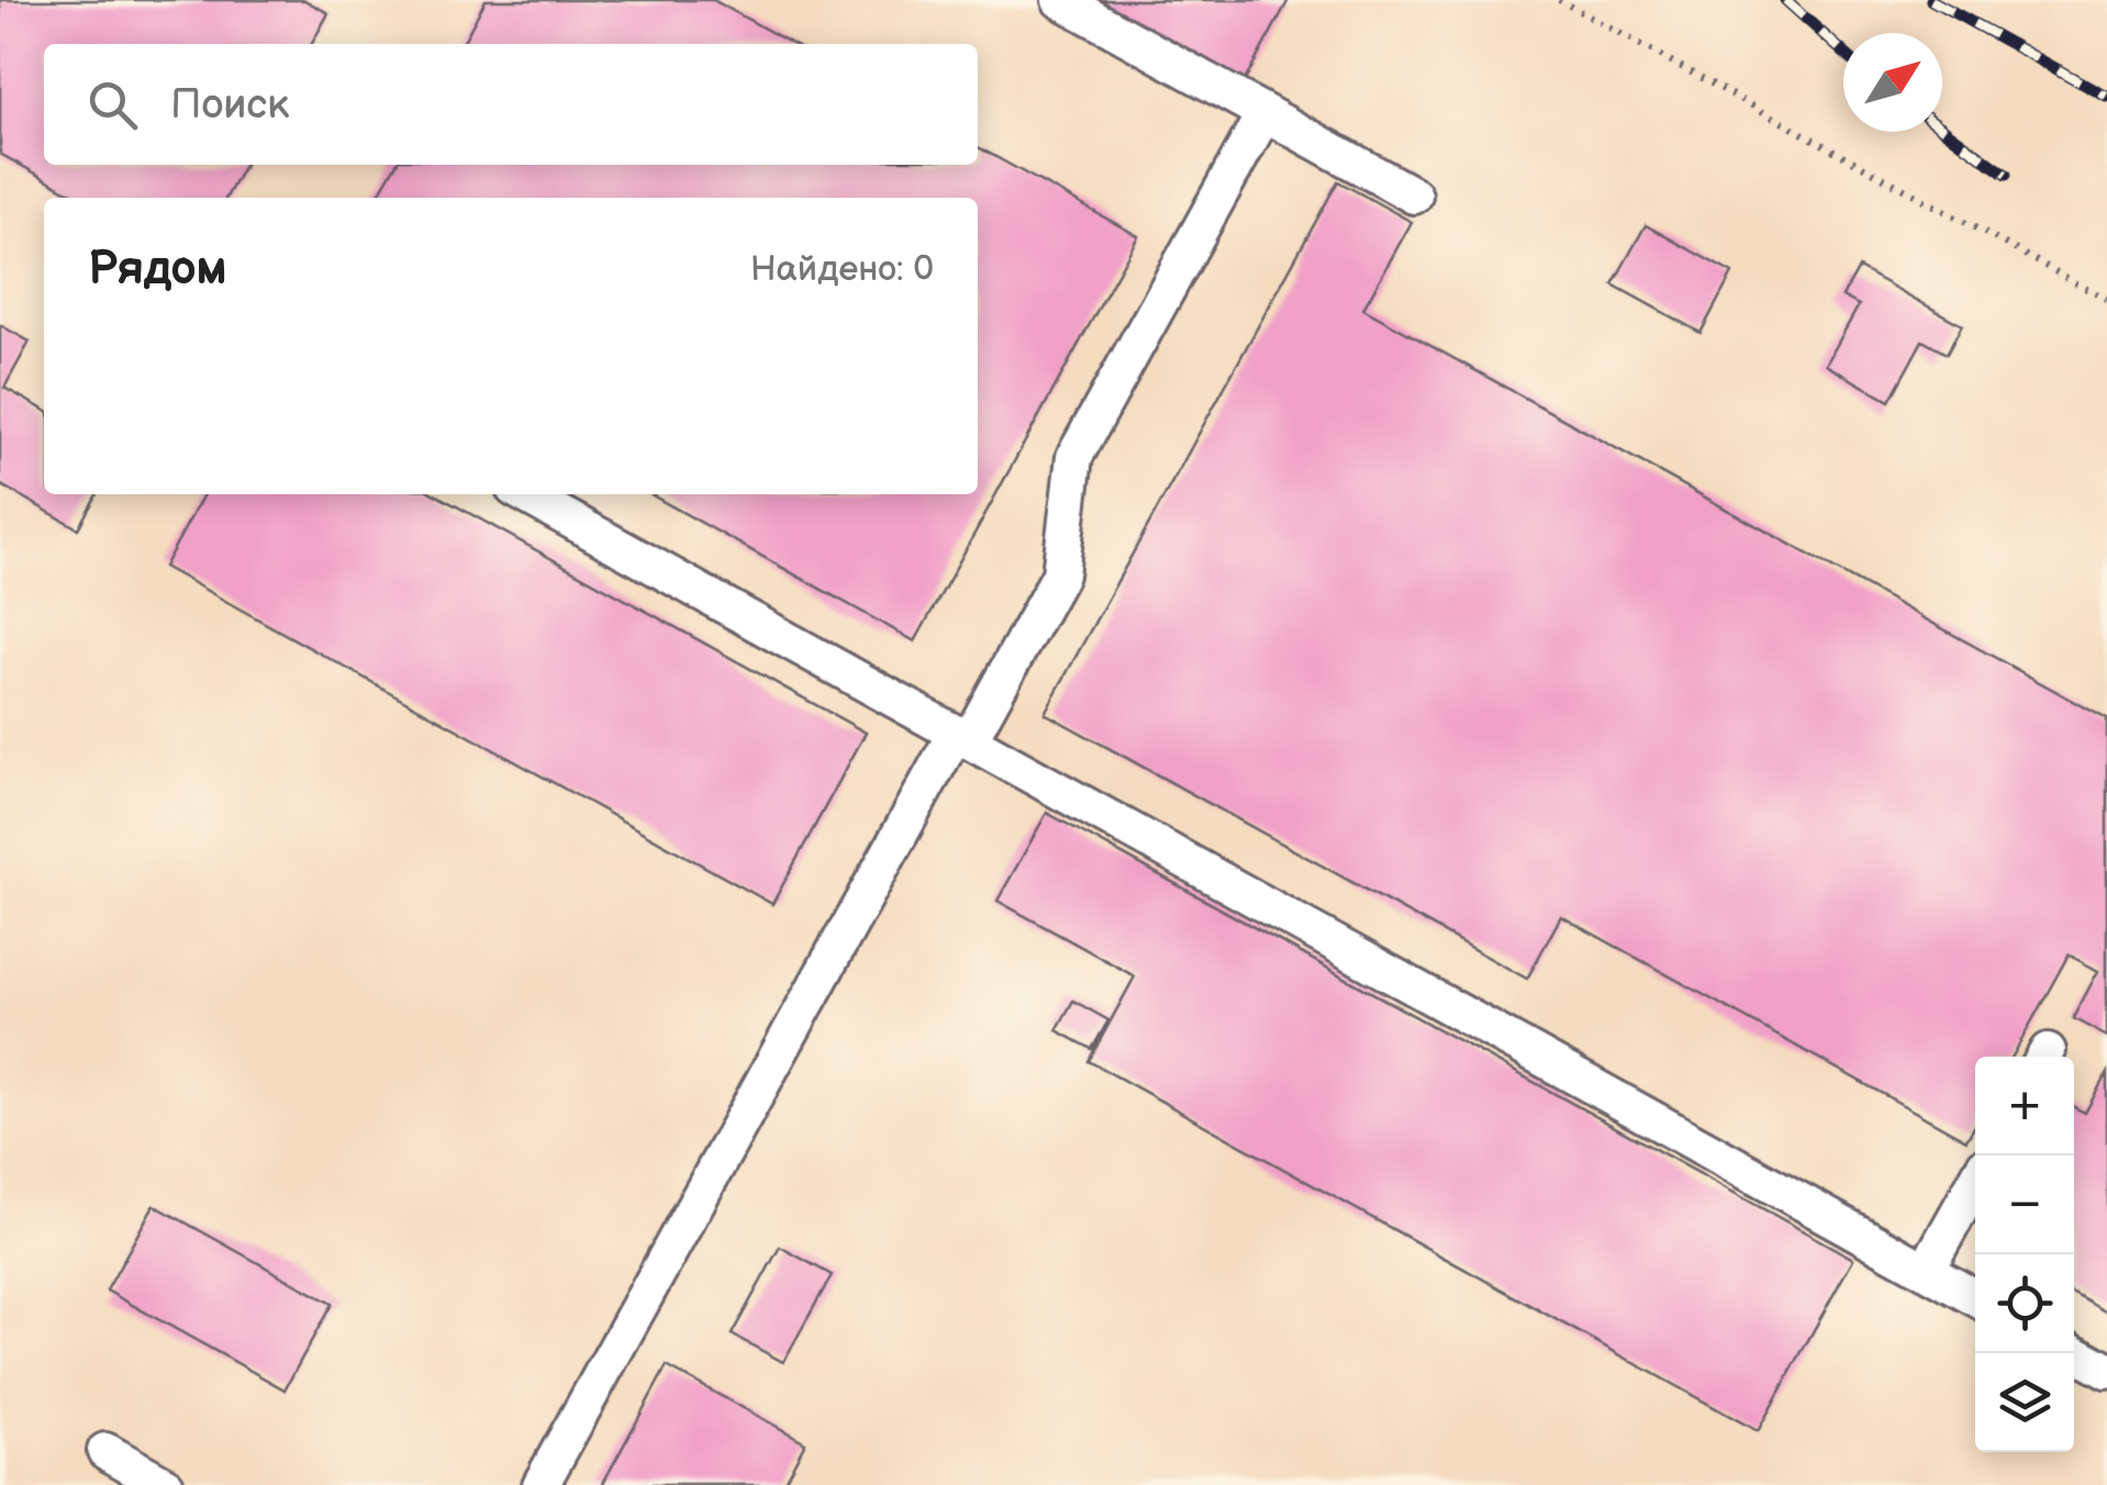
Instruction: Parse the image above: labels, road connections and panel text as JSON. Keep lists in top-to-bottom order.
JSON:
{
  "north": "top right",
  "page": {
    "search": "Поиск",
    "heading": ["Рядом", "Найдено: 0"],
    "map_buttons": ["+", "−"]
  }
}
